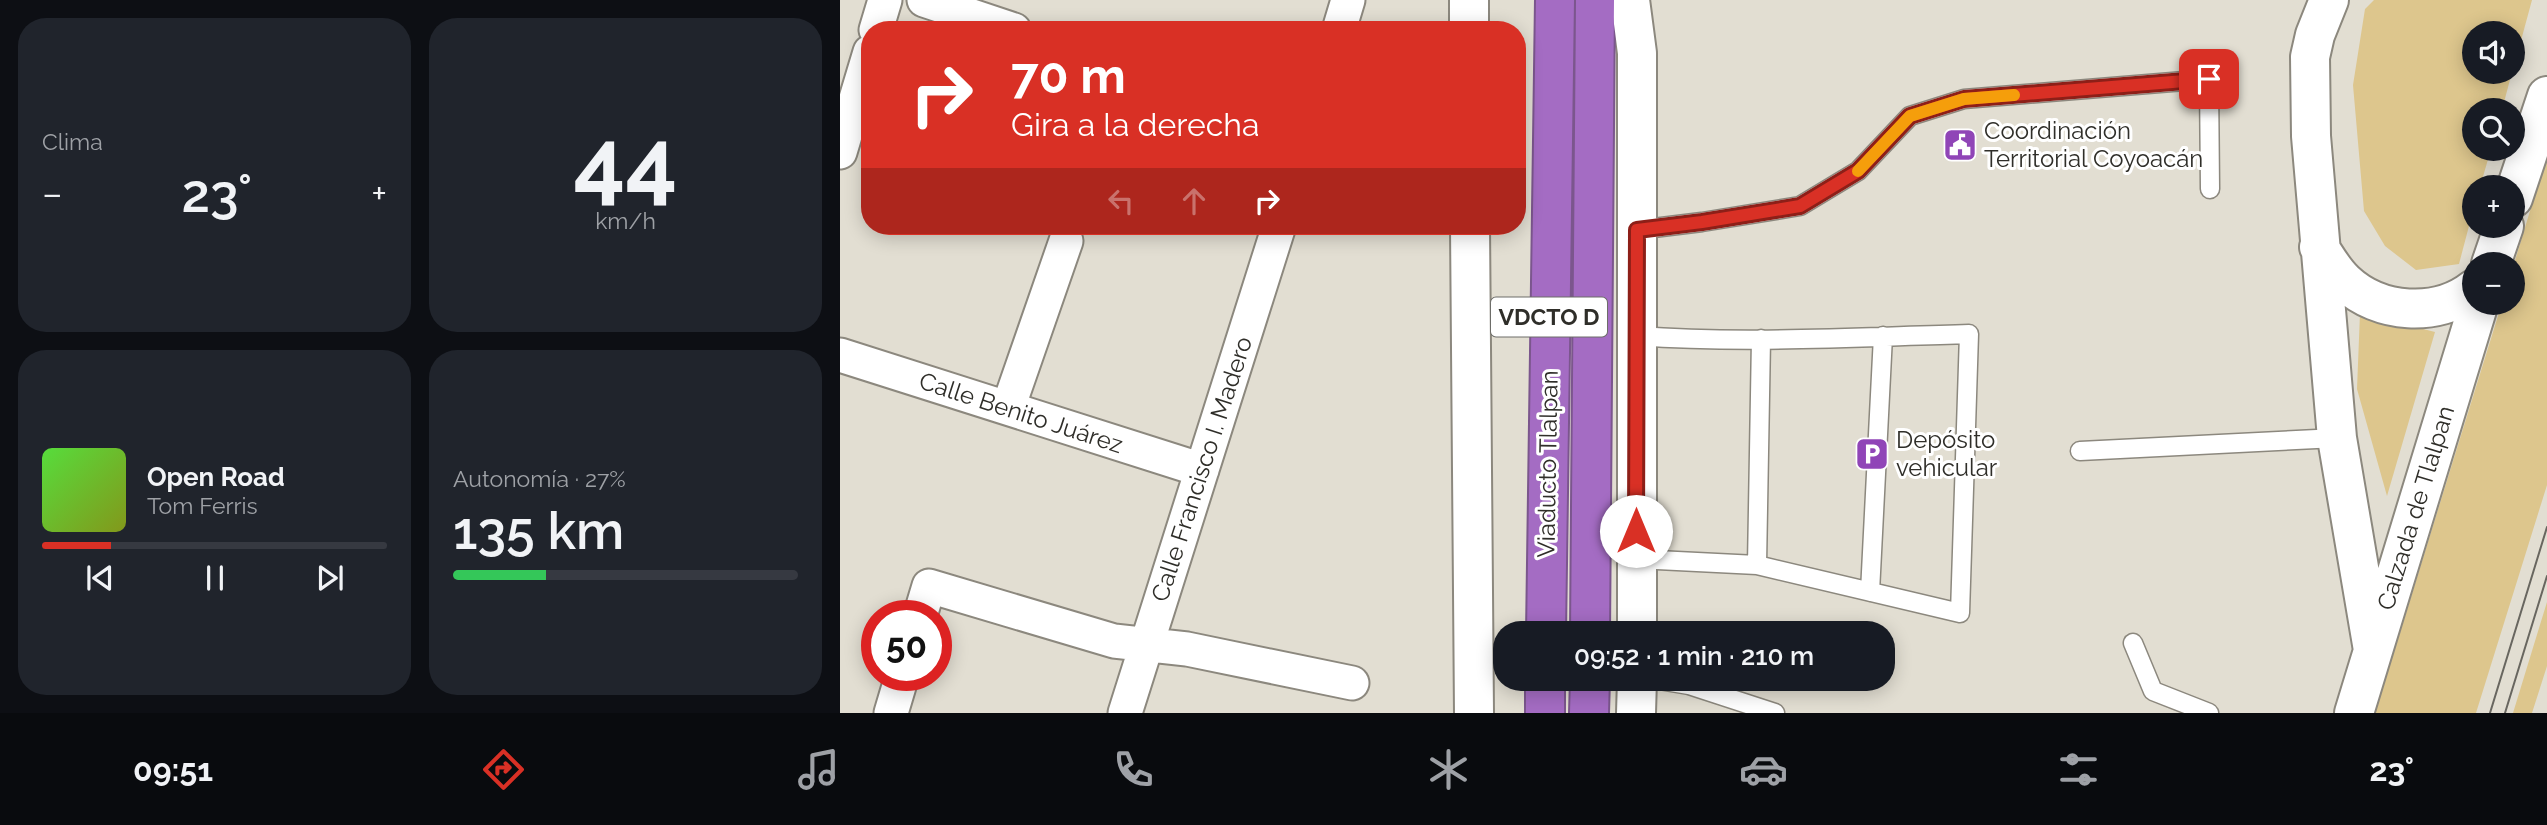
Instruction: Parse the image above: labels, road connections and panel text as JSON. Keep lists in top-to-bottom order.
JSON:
{
  "streets": {
    "highway": ["VDCTO D", "Viaducto Tlalpan"],
    "main road": ["Calzada de Tlalpan"],
    "street": ["Calle Benito Juárez", "Calle Francisco I. Madero"]
  },
  "crossings": [
    ["Calle Benito Juárez", "Calle Francisco I. Madero"]
  ],
  "places": {
    "public building": ["Coordinación Territorial Coyoacán"],
    "parking": ["Depósito vehicular"]
  },
  "page": {
    "tile": [
      "Clima",
      ["44", "km/h"],
      ["Autonomía · 27%", "135 km"]
    ],
    "map_buttons": ["+", "−"],
    "turn": ["70 m", "Gira a la derecha"],
    "heat": ["−", "23°", "+"],
    "song": ["Open Road", "Tom Ferris"],
    "limit": "50",
    "trip": "09:52 · 1 min · 210 m",
    "tabs": ["09:51", "23°"]
  }
}
